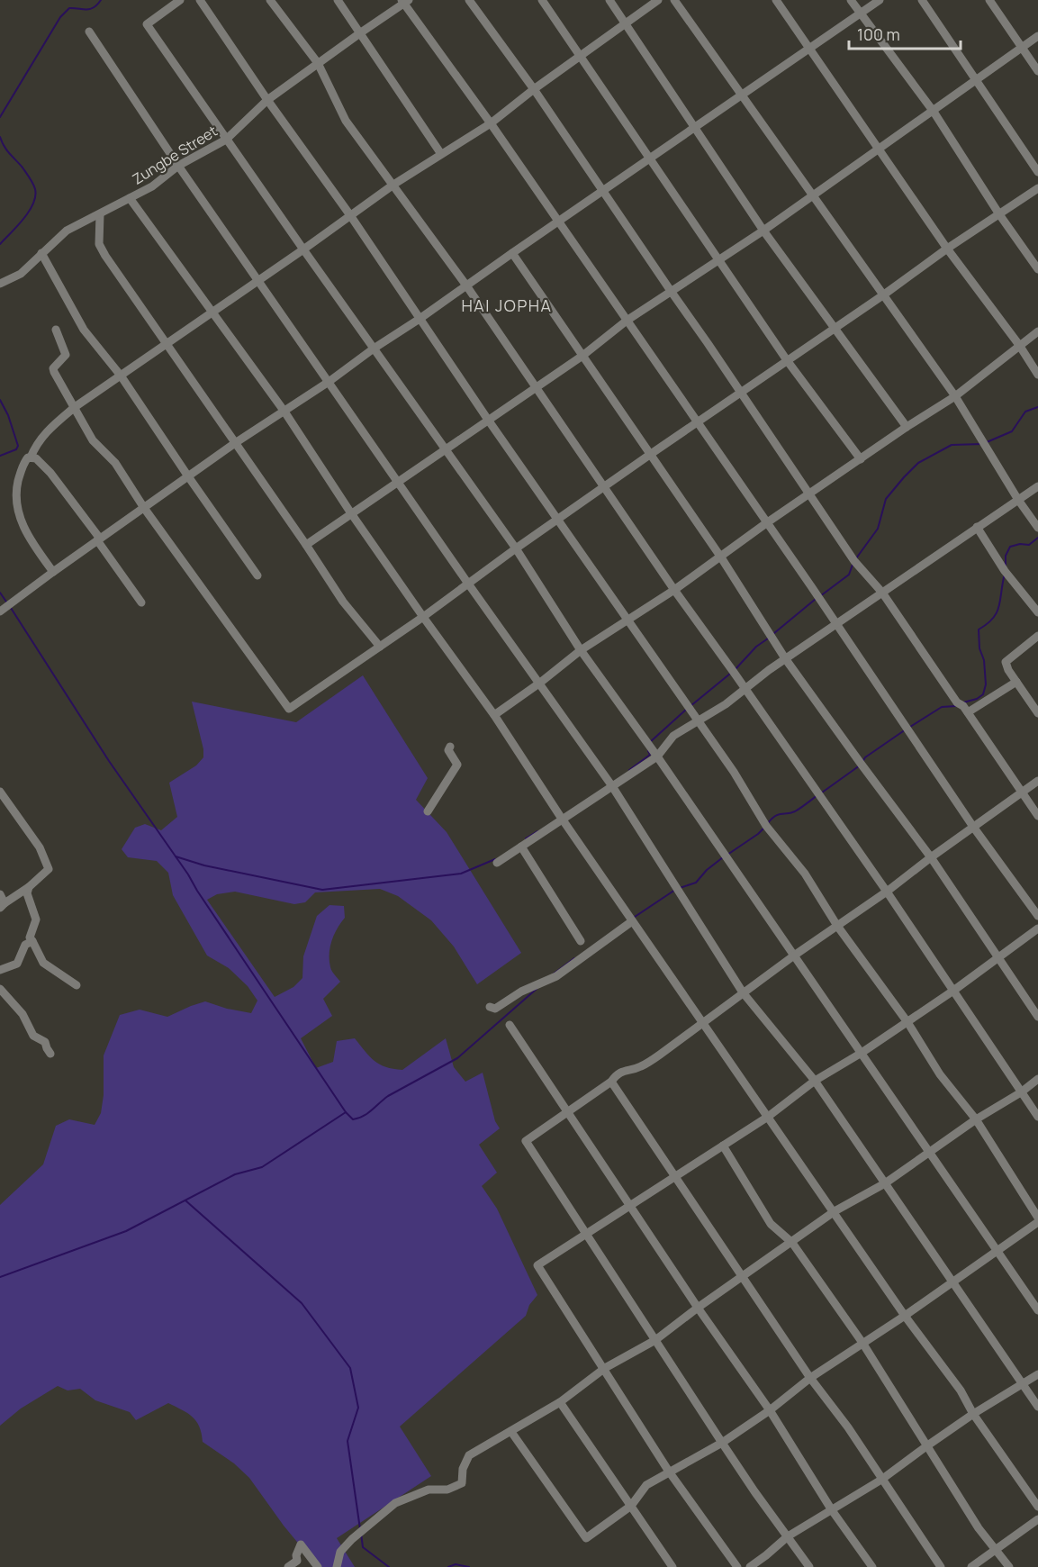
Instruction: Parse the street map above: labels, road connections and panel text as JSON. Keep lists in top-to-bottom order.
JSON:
{
  "streets": {
    "street": ["Zungbe Street"]
  },
  "districts": ["HAI JOPHA"],
  "scale_bar": "100 m"
}
